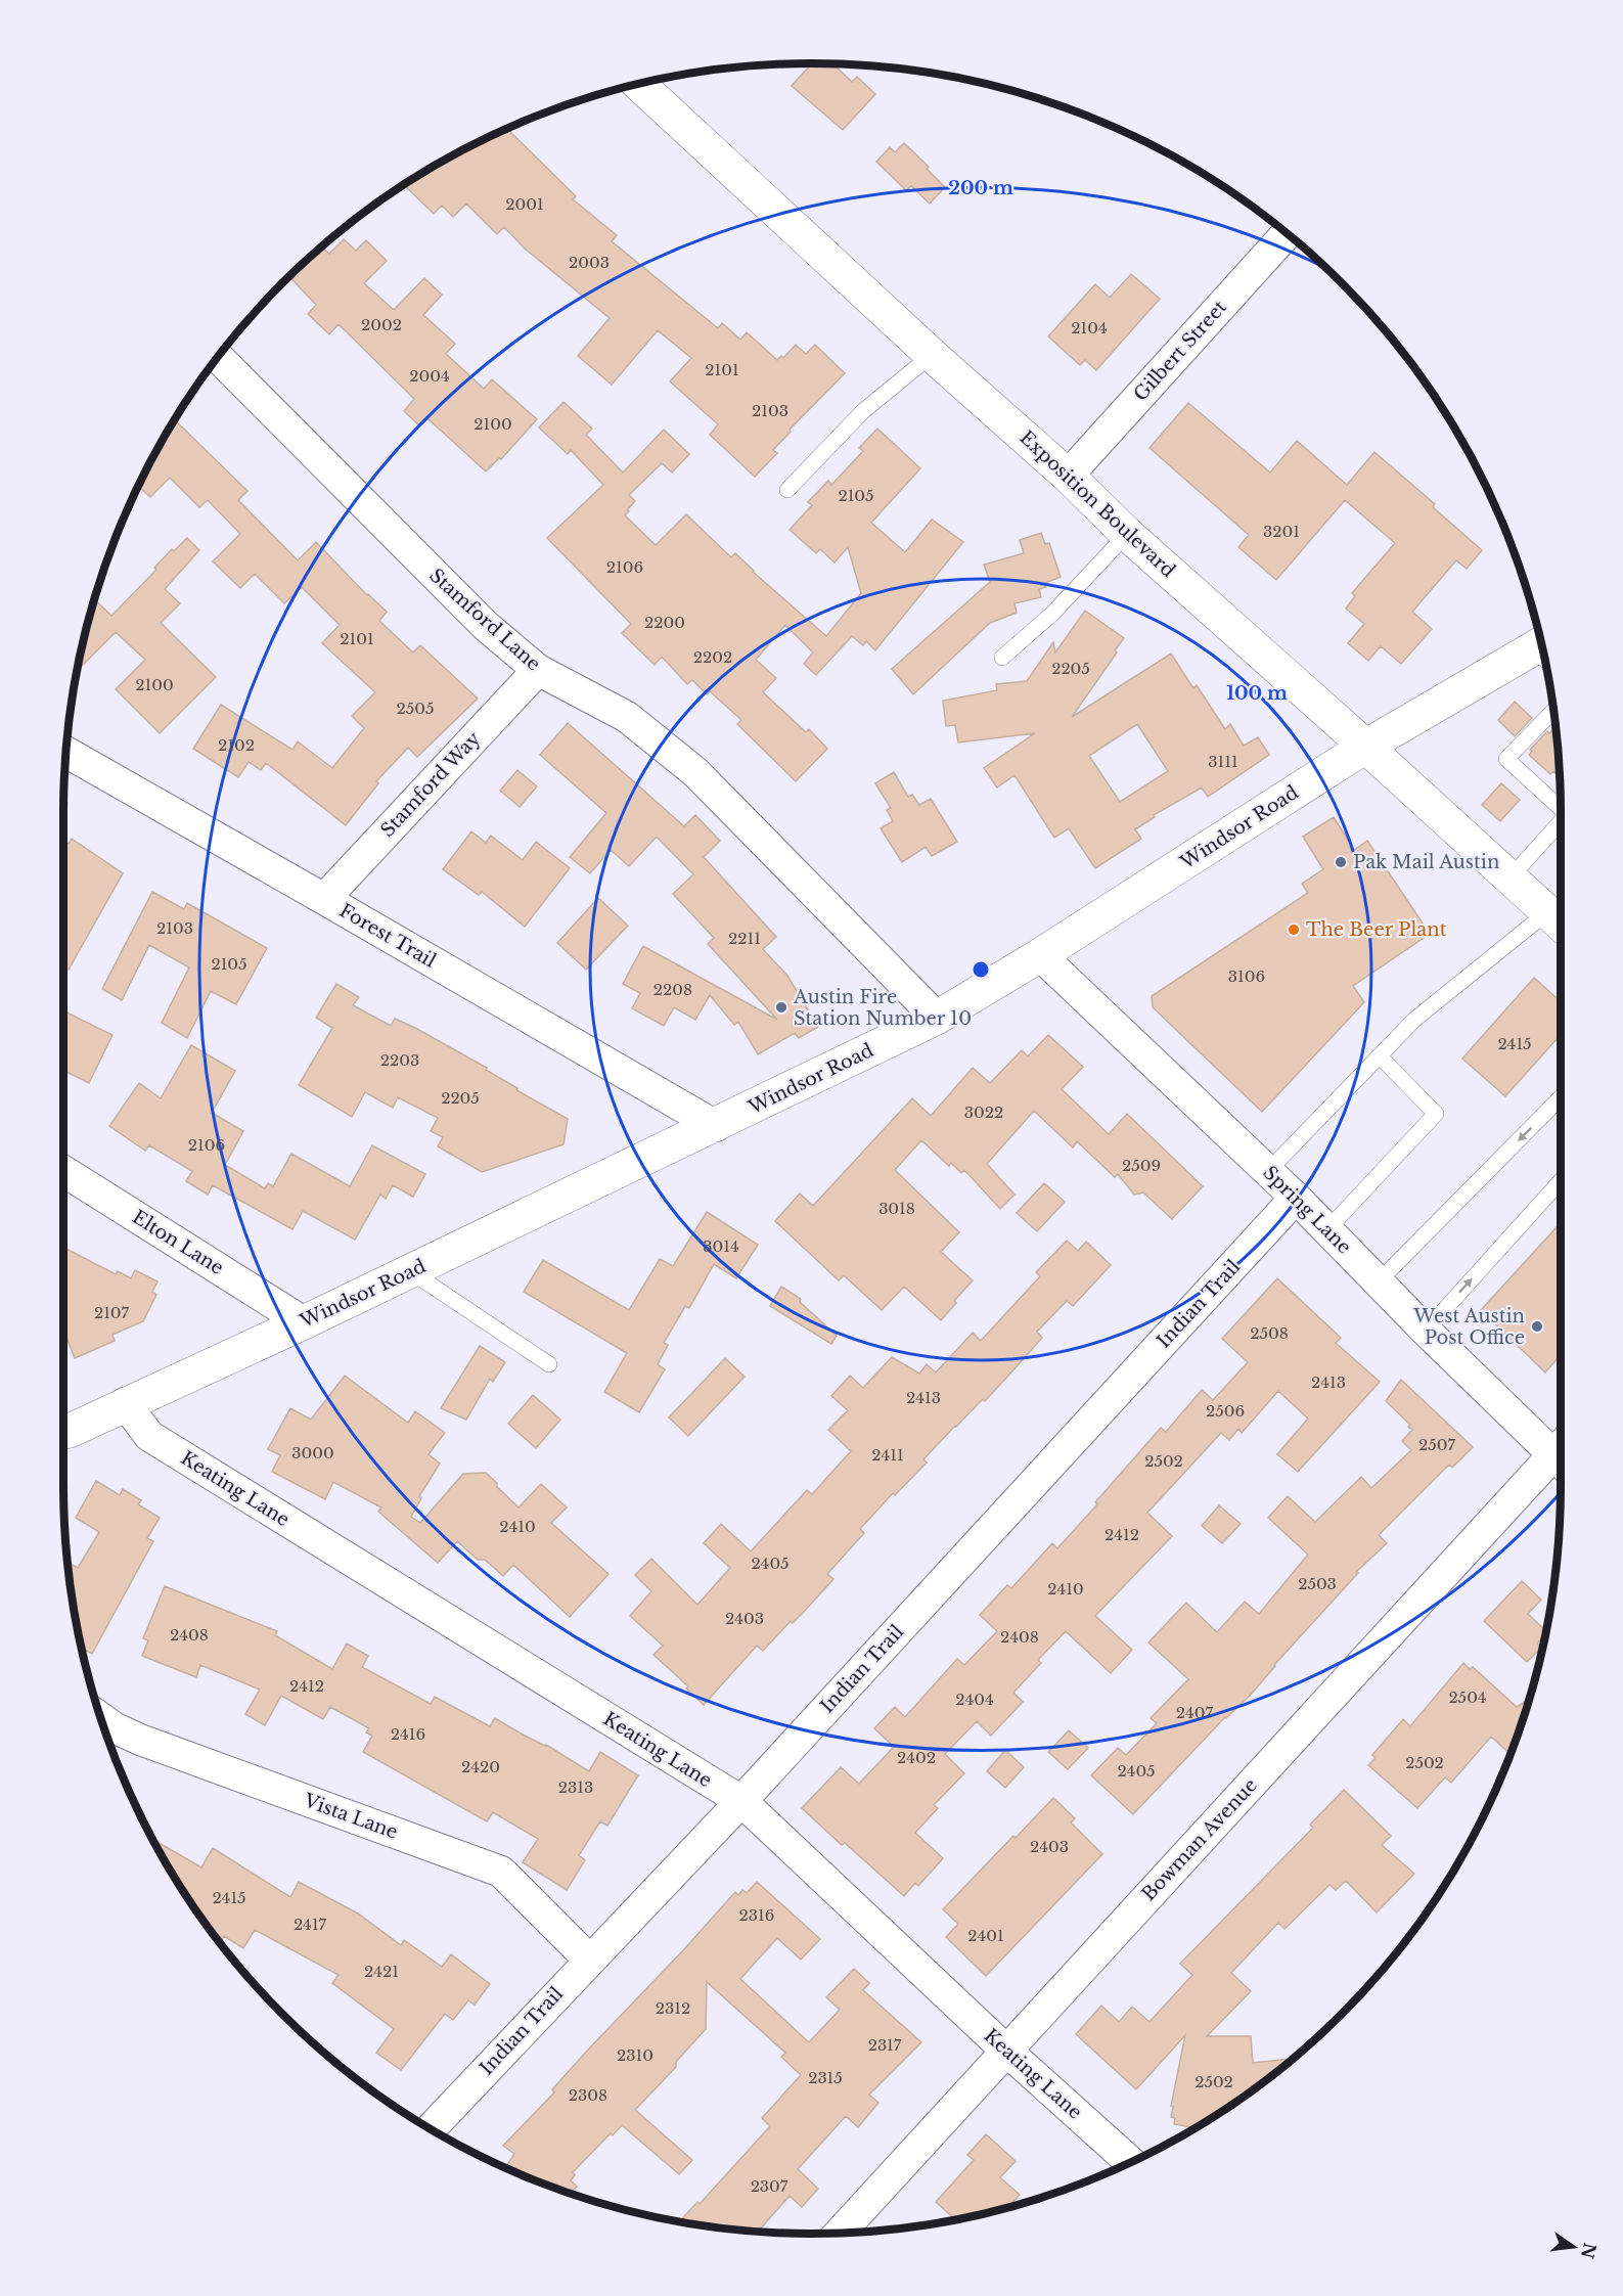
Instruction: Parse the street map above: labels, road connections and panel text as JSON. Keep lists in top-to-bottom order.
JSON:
{
  "streets": {
    "street": [
      "Gilbert Street",
      "Exposition Boulevard",
      "Stamford Lane",
      "Stamford Way",
      "Windsor Road",
      "Forest Trail",
      "Spring Lane",
      "Elton Lane",
      "Indian Trail",
      "Keating Lane",
      "Vista Lane",
      "Bowman Avenue"
    ]
  },
  "crossings": [
    ["Gilbert Street", "Exposition Boulevard"],
    ["Exposition Boulevard", "Windsor Road"],
    ["Stamford Lane", "Stamford Way"],
    ["Stamford Lane", "Windsor Road"],
    ["Stamford Way", "Forest Trail"],
    ["Windsor Road", "Forest Trail"],
    ["Windsor Road", "Spring Lane"],
    ["Windsor Road", "Elton Lane"],
    ["Windsor Road", "Keating Lane"],
    ["Spring Lane", "Indian Trail"],
    ["Indian Trail", "Keating Lane"],
    ["Indian Trail", "Vista Lane"],
    ["Keating Lane", "Bowman Avenue"]
  ],
  "places": [
    "Pak Mail Austin",
    "The Beer Plant",
    "Austin Fire Station Number 10",
    "West Austin Post Office"
  ],
  "house_numbers": [
    "2001",
    "2003",
    "2002",
    "2104",
    "2101",
    "2004",
    "2103",
    "2100",
    "2105",
    "3201",
    "2106",
    "2200",
    "2101",
    "2202",
    "2205",
    "2100",
    "2505",
    "2102",
    "3111",
    "2103",
    "2211",
    "2105",
    "3106",
    "2208",
    "2415",
    "2203",
    "2205",
    "3022",
    "2106",
    "2509",
    "3018",
    "3014",
    "2107",
    "2508",
    "2413",
    "2413",
    "2506",
    "2507",
    "3000",
    "2411",
    "2502",
    "2410",
    "2412",
    "2405",
    "2503",
    "2410",
    "2403",
    "2408",
    "2408",
    "2412",
    "2504",
    "2404",
    "2407",
    "2416",
    "2402",
    "2502",
    "2420",
    "2405",
    "2313",
    "2403",
    "2415",
    "2316",
    "2417",
    "2401",
    "2421",
    "2312",
    "2317",
    "2310",
    "2315",
    "2502",
    "2308",
    "2307"
  ],
  "north": "right",
  "rings": ["200 m", "100 m"]
}
